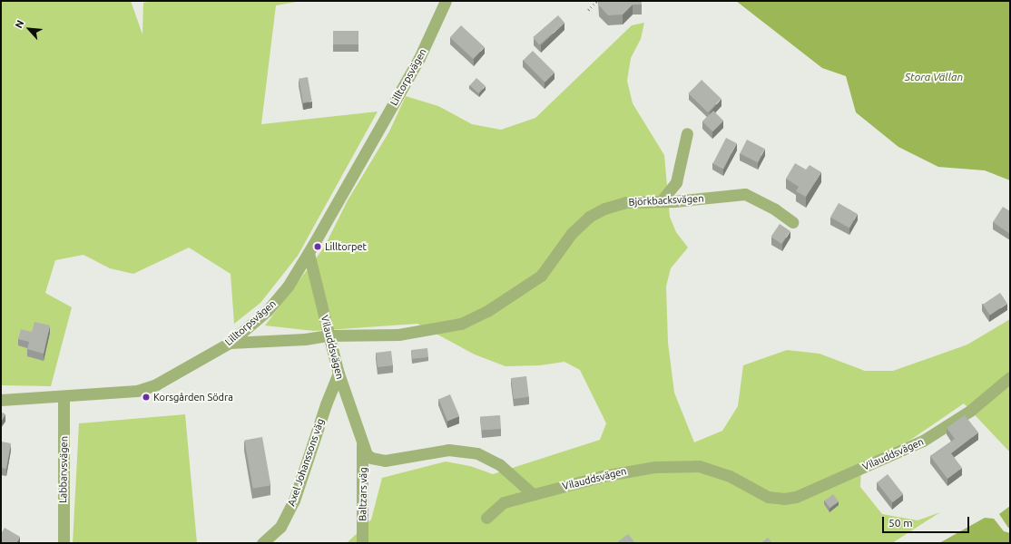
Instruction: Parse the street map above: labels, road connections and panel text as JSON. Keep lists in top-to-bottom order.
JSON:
{
  "streets": {
    "street": [
      "Lilltorpsvägen",
      "Björkbacksvägen",
      "Vilauddsvägen",
      "Axel Johanssons väg",
      "Labbarvsvägen",
      "Baltzars väg"
    ]
  },
  "crossings": [
    ["Lilltorpsvägen", "Björkbacksvägen"],
    ["Lilltorpsvägen", "Vilauddsvägen"],
    ["Lilltorpsvägen", "Labbarvsvägen"],
    ["Björkbacksvägen", "Vilauddsvägen"],
    ["Vilauddsvägen", "Axel Johanssons väg"],
    ["Vilauddsvägen", "Baltzars väg"]
  ],
  "water": ["Stora Vällan"],
  "places": ["Lilltorpet", "Korsgården Södra"],
  "scale_bar": "50 m",
  "north": "top left"
}
